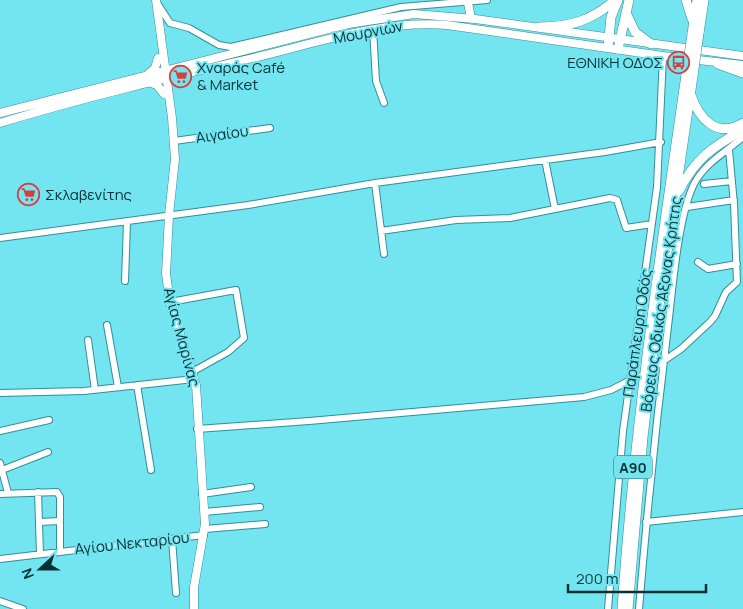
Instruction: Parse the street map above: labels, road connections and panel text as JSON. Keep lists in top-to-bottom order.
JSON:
{
  "streets": {
    "highway": ["Βόρειος Οδικός Άξονας Κρήτης", "Α90"],
    "main road": ["Μουρνιών", "Αγίας Μαρίνας"],
    "street": ["Αιγαίου", "Παράπλευρη Οδός", "Αγίου Νεκταρίου"]
  },
  "crossings": [
    ["Αιγαίου", "Αγίας Μαρίνας"],
    ["Αγίας Μαρίνας", "Αγίου Νεκταρίου"]
  ],
  "places": {
    "bus stop": ["ΕΘΝΙΚΗ ΟΔΟΣ"],
    "supermarket": ["Χναράς Café & Market", "Σκλαβενίτης"]
  },
  "scale_bar": "200 m",
  "north": "left"
}
